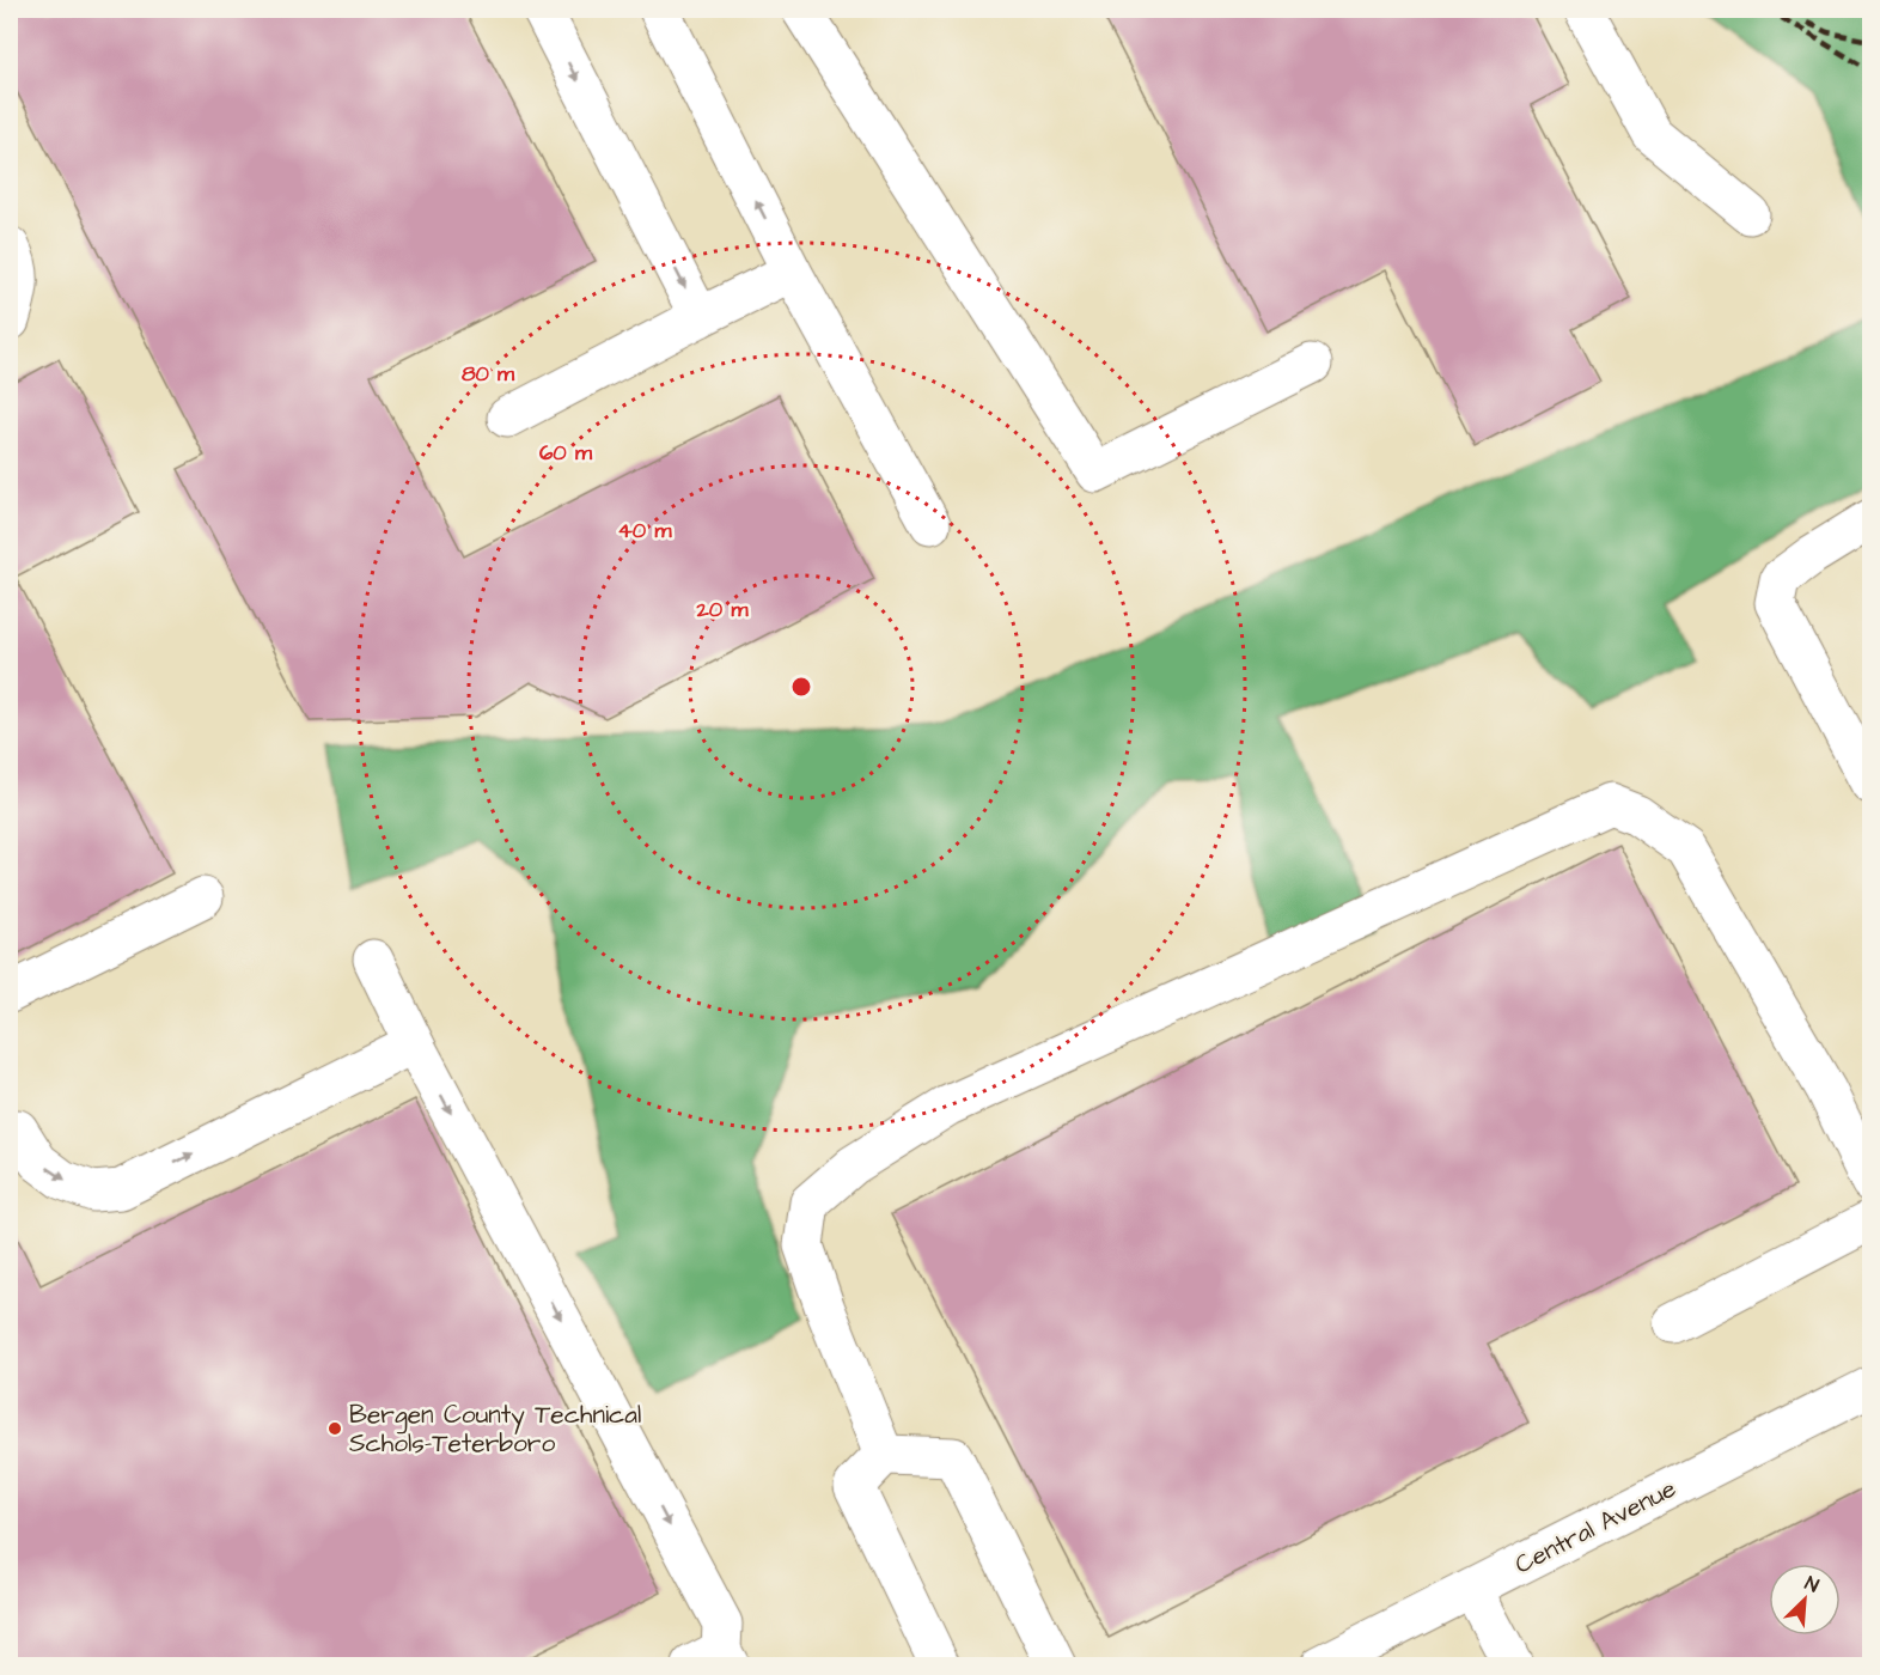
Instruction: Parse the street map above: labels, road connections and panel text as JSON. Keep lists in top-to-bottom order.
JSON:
{
  "streets": {
    "street": ["Central Avenue"]
  },
  "places": ["Bergen County Technical Schols-Teterboro"],
  "north": "top right",
  "rings": [
    "80 m",
    "60 m",
    "40 m",
    "20 m"
  ]
}
